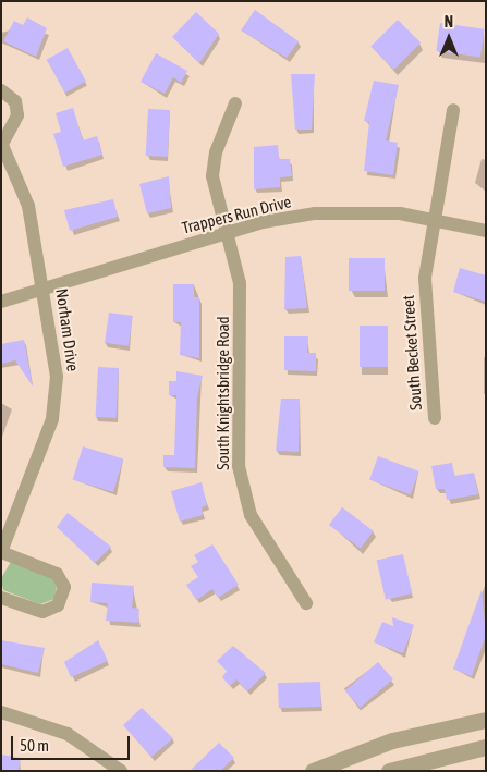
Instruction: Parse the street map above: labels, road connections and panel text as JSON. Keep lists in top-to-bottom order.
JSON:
{
  "streets": {
    "street": [
      "Trappers Run Drive",
      "Norham Drive",
      "South Becket Street",
      "South Knightsbridge Road"
    ]
  },
  "crossings": [
    ["Trappers Run Drive", "Norham Drive"],
    ["Trappers Run Drive", "South Becket Street"],
    ["Trappers Run Drive", "South Knightsbridge Road"]
  ],
  "scale_bar": "50 m",
  "north": "top"
}
